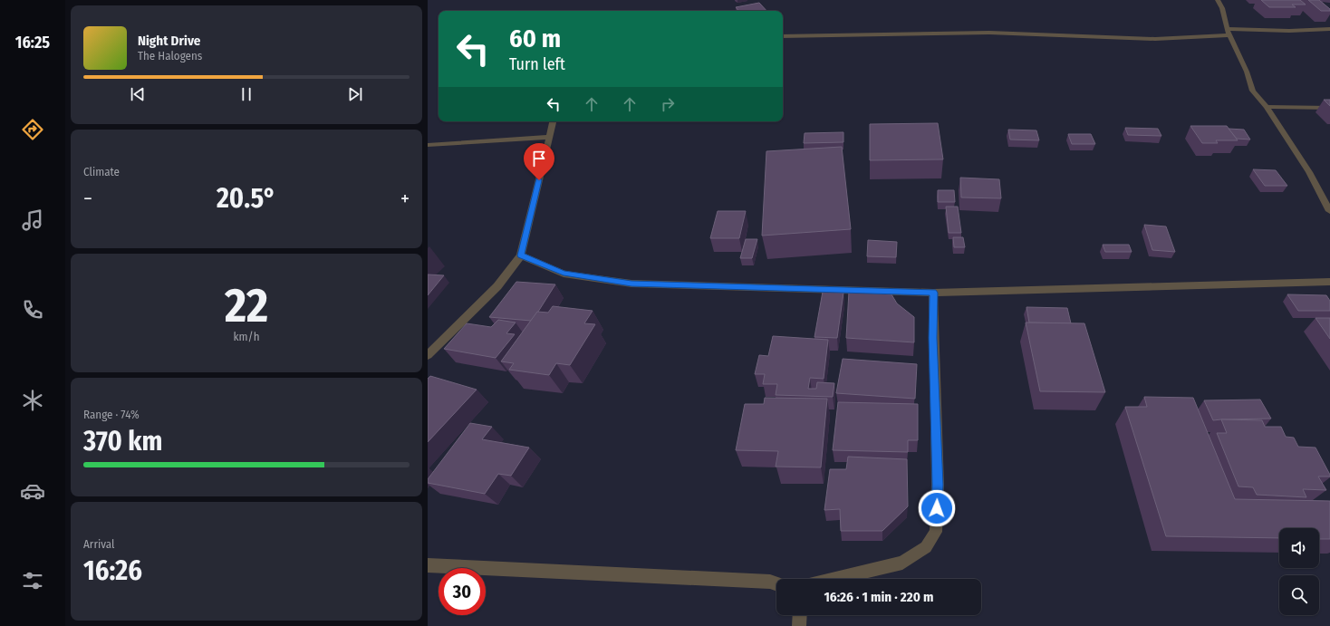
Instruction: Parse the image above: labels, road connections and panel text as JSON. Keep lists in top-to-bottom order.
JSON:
{
  "page": {
    "tabs": "16:25",
    "turn": ["60 m", "Turn left"],
    "song": ["Night Drive", "The Halogens"],
    "tile": [
      "Climate",
      ["22", "km/h"],
      ["Range · 74%", "370 km"],
      ["Arrival", "16:26"]
    ],
    "heat": ["−", "20.5°", "+"],
    "limit": "30",
    "trip": "16:26 · 1 min · 220 m"
  }
}
